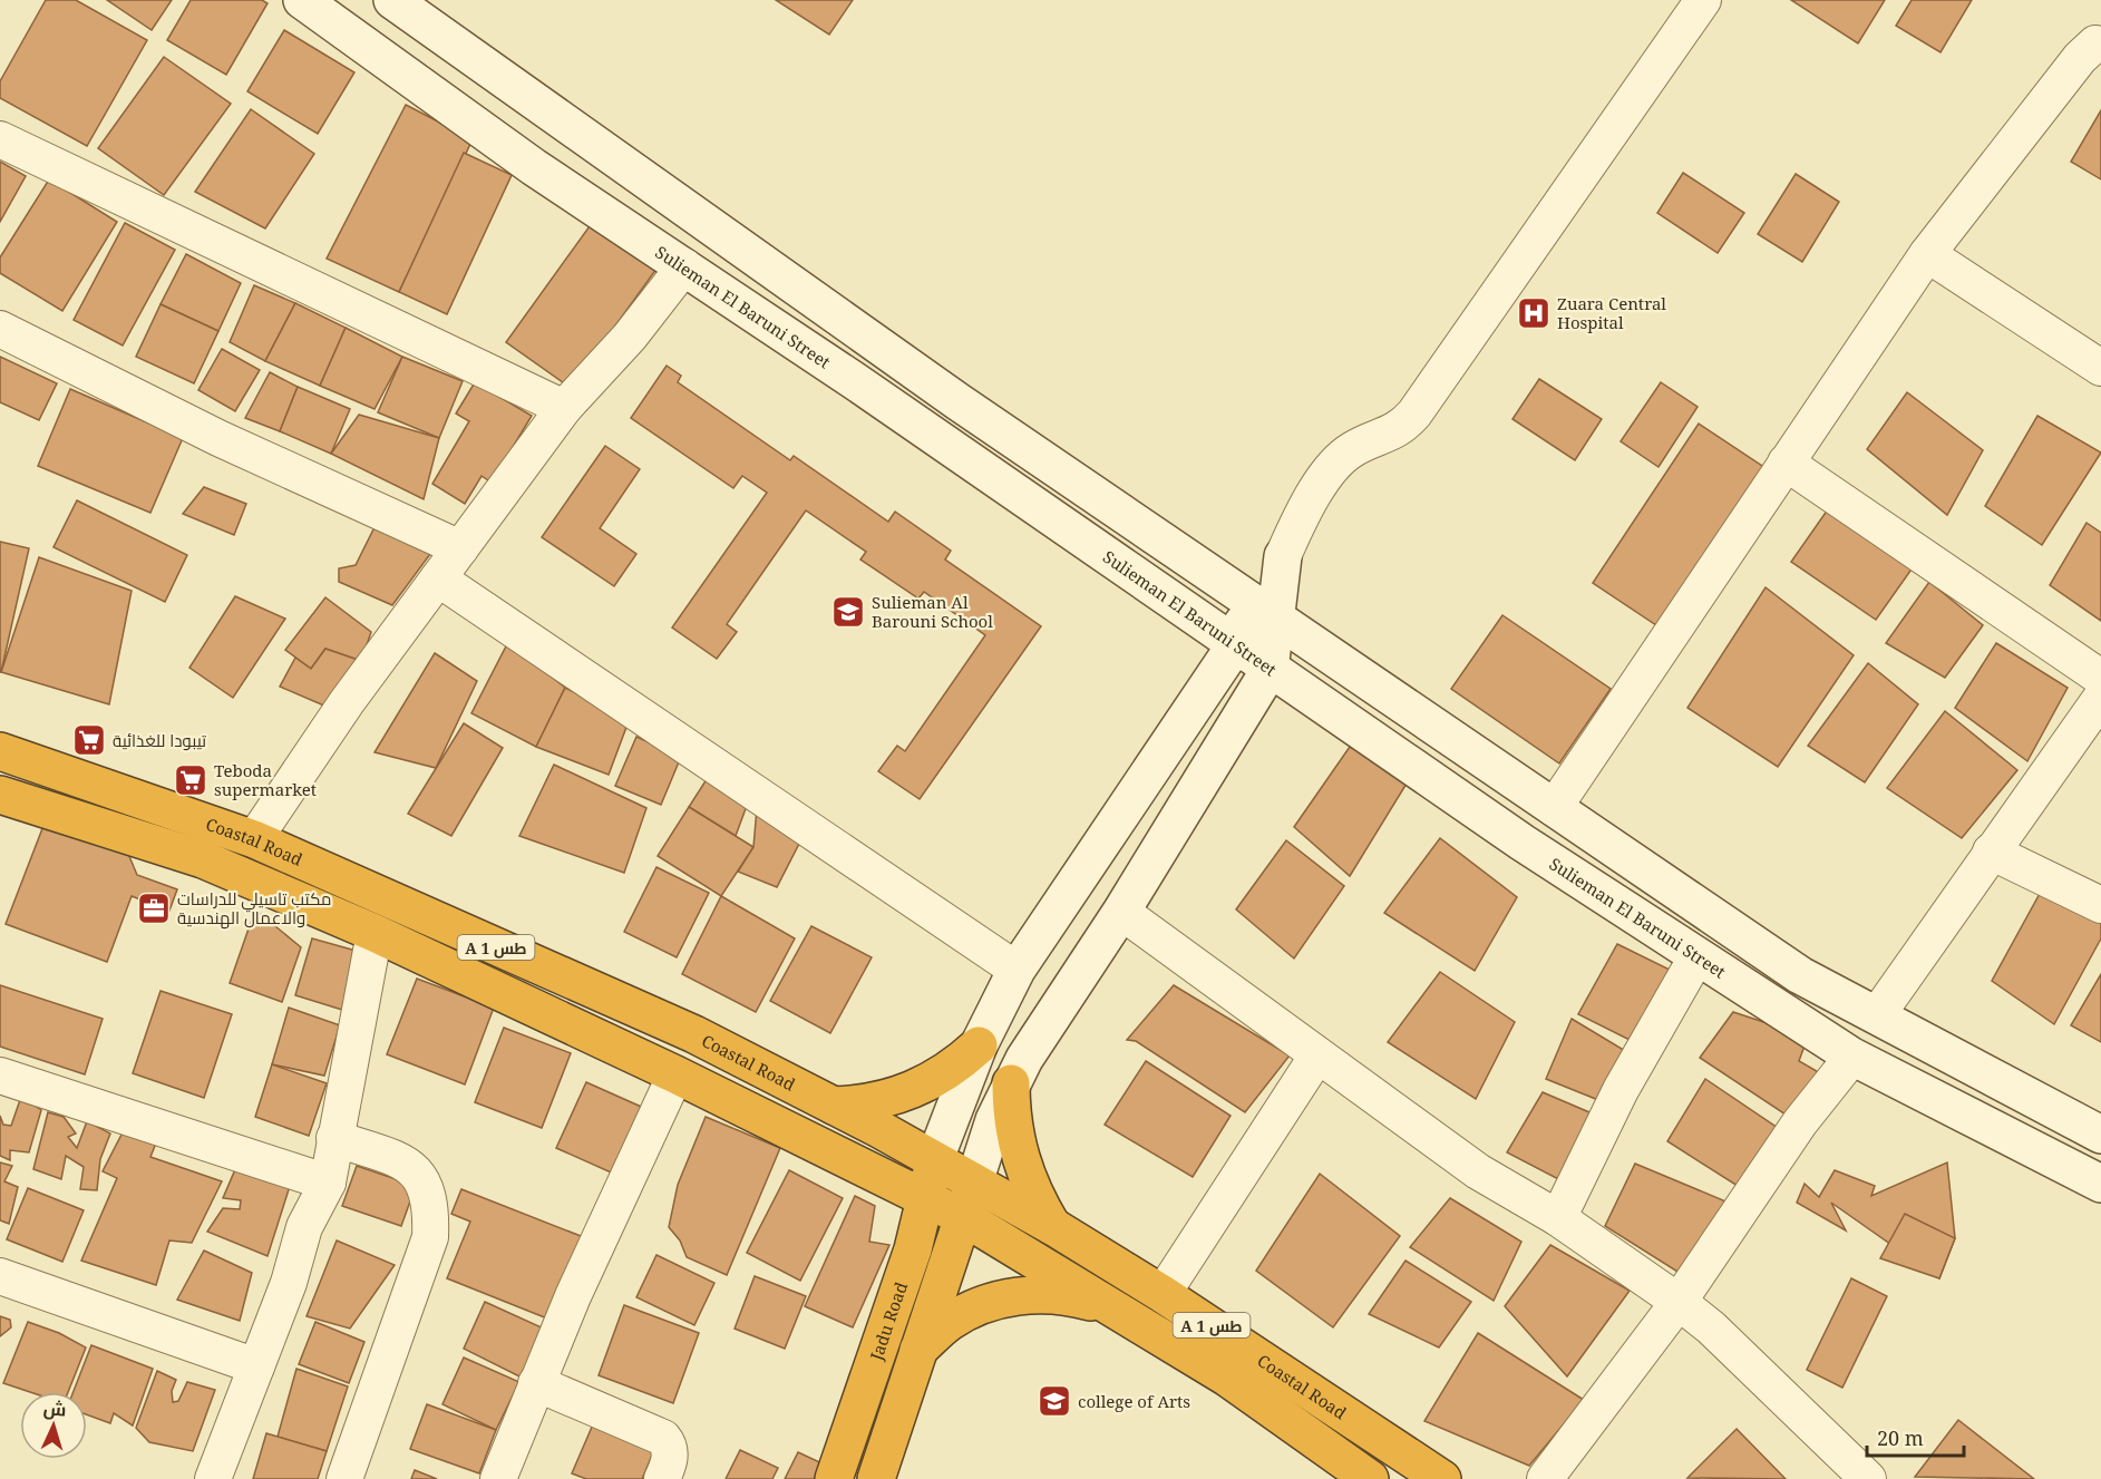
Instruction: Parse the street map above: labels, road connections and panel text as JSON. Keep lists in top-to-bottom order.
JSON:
{
  "streets": {
    "highway": ["Coastal Road", "A 1 طس", "Jadu Road"],
    "street": ["Sulieman El Baruni Street"]
  },
  "crossings": [
    ["Coastal Road", "Jadu Road"],
    ["A 1 طس", "Jadu Road"]
  ],
  "places": {
    "hospital": ["Zuara Central Hospital"],
    "school or university": ["Sulieman Al Barouni School", "college of Arts"],
    "supermarket": ["تيبودا للغذائية", "Teboda supermarket"],
    "office": ["مكتب تاسيلي للدراسات والاعمال الهندسية"]
  },
  "scale_bar": "20 m",
  "north": "top"
}
